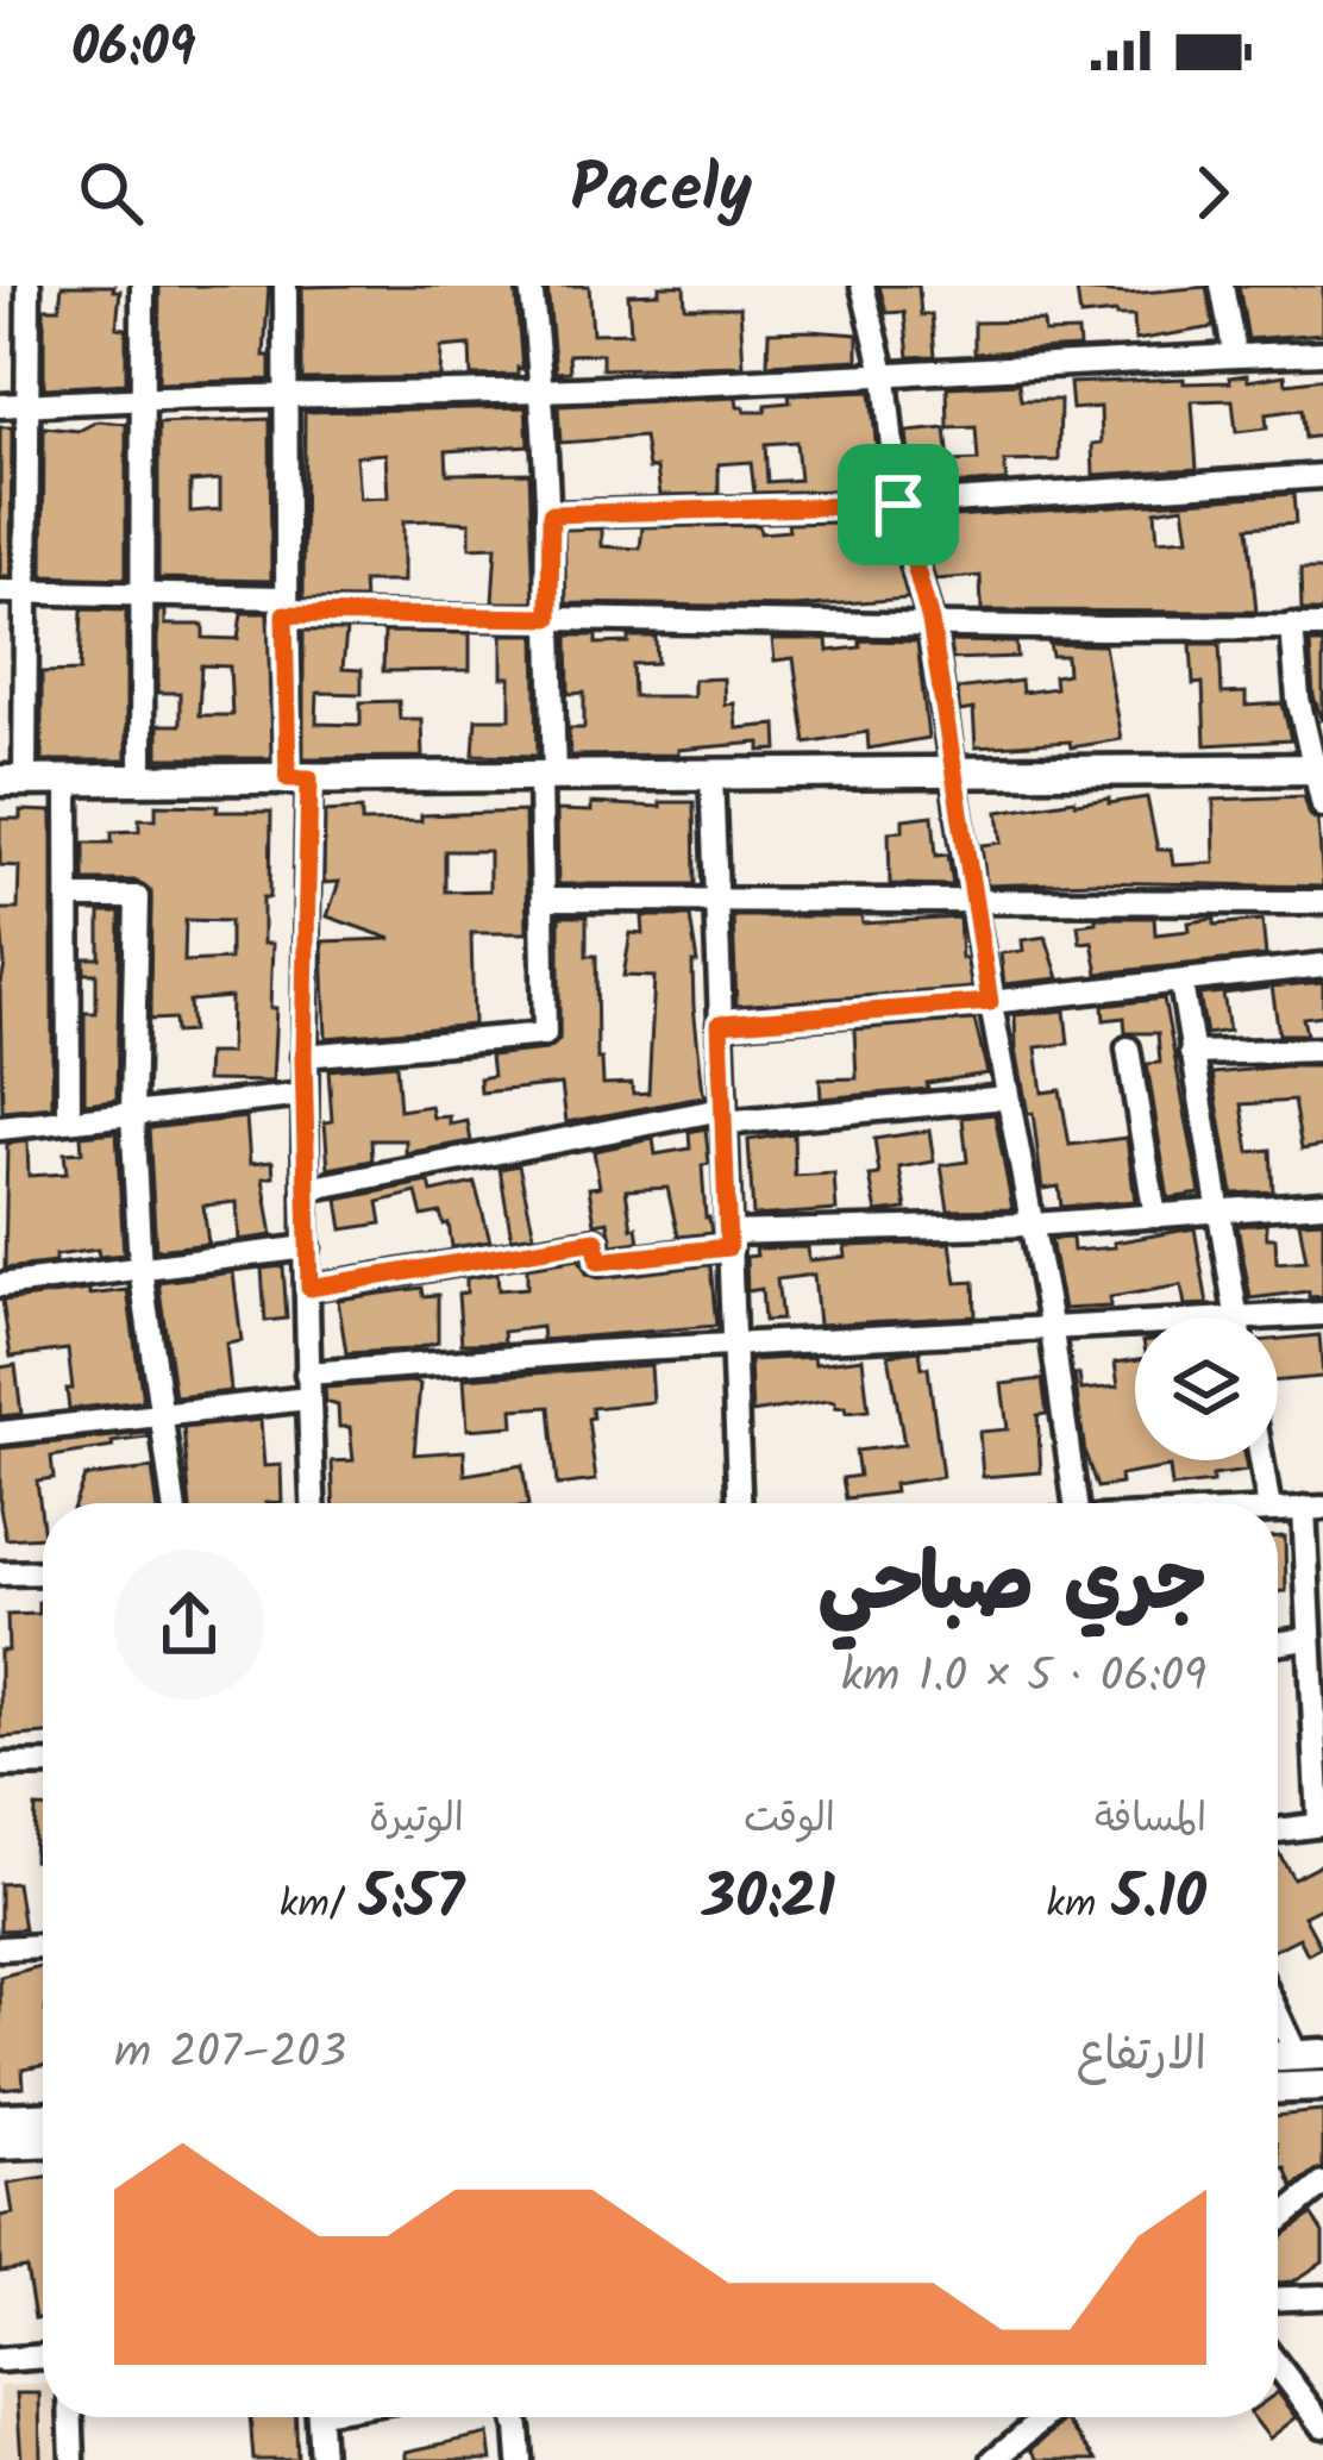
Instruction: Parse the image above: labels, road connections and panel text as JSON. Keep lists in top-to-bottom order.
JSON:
{
  "page": {
    "status": "06:09",
    "header": "Pacely",
    "heading": ["جري صباحي", "06:09 · 5 × 1.0 km"],
    "stats": [
      ["المسافة", "5.10 km"],
      ["الوقت", "30:21"],
      ["الوتيرة", "5:57 /km"]
    ],
    "chart": ["الارتفاع", "203–207 m"]
  }
}
